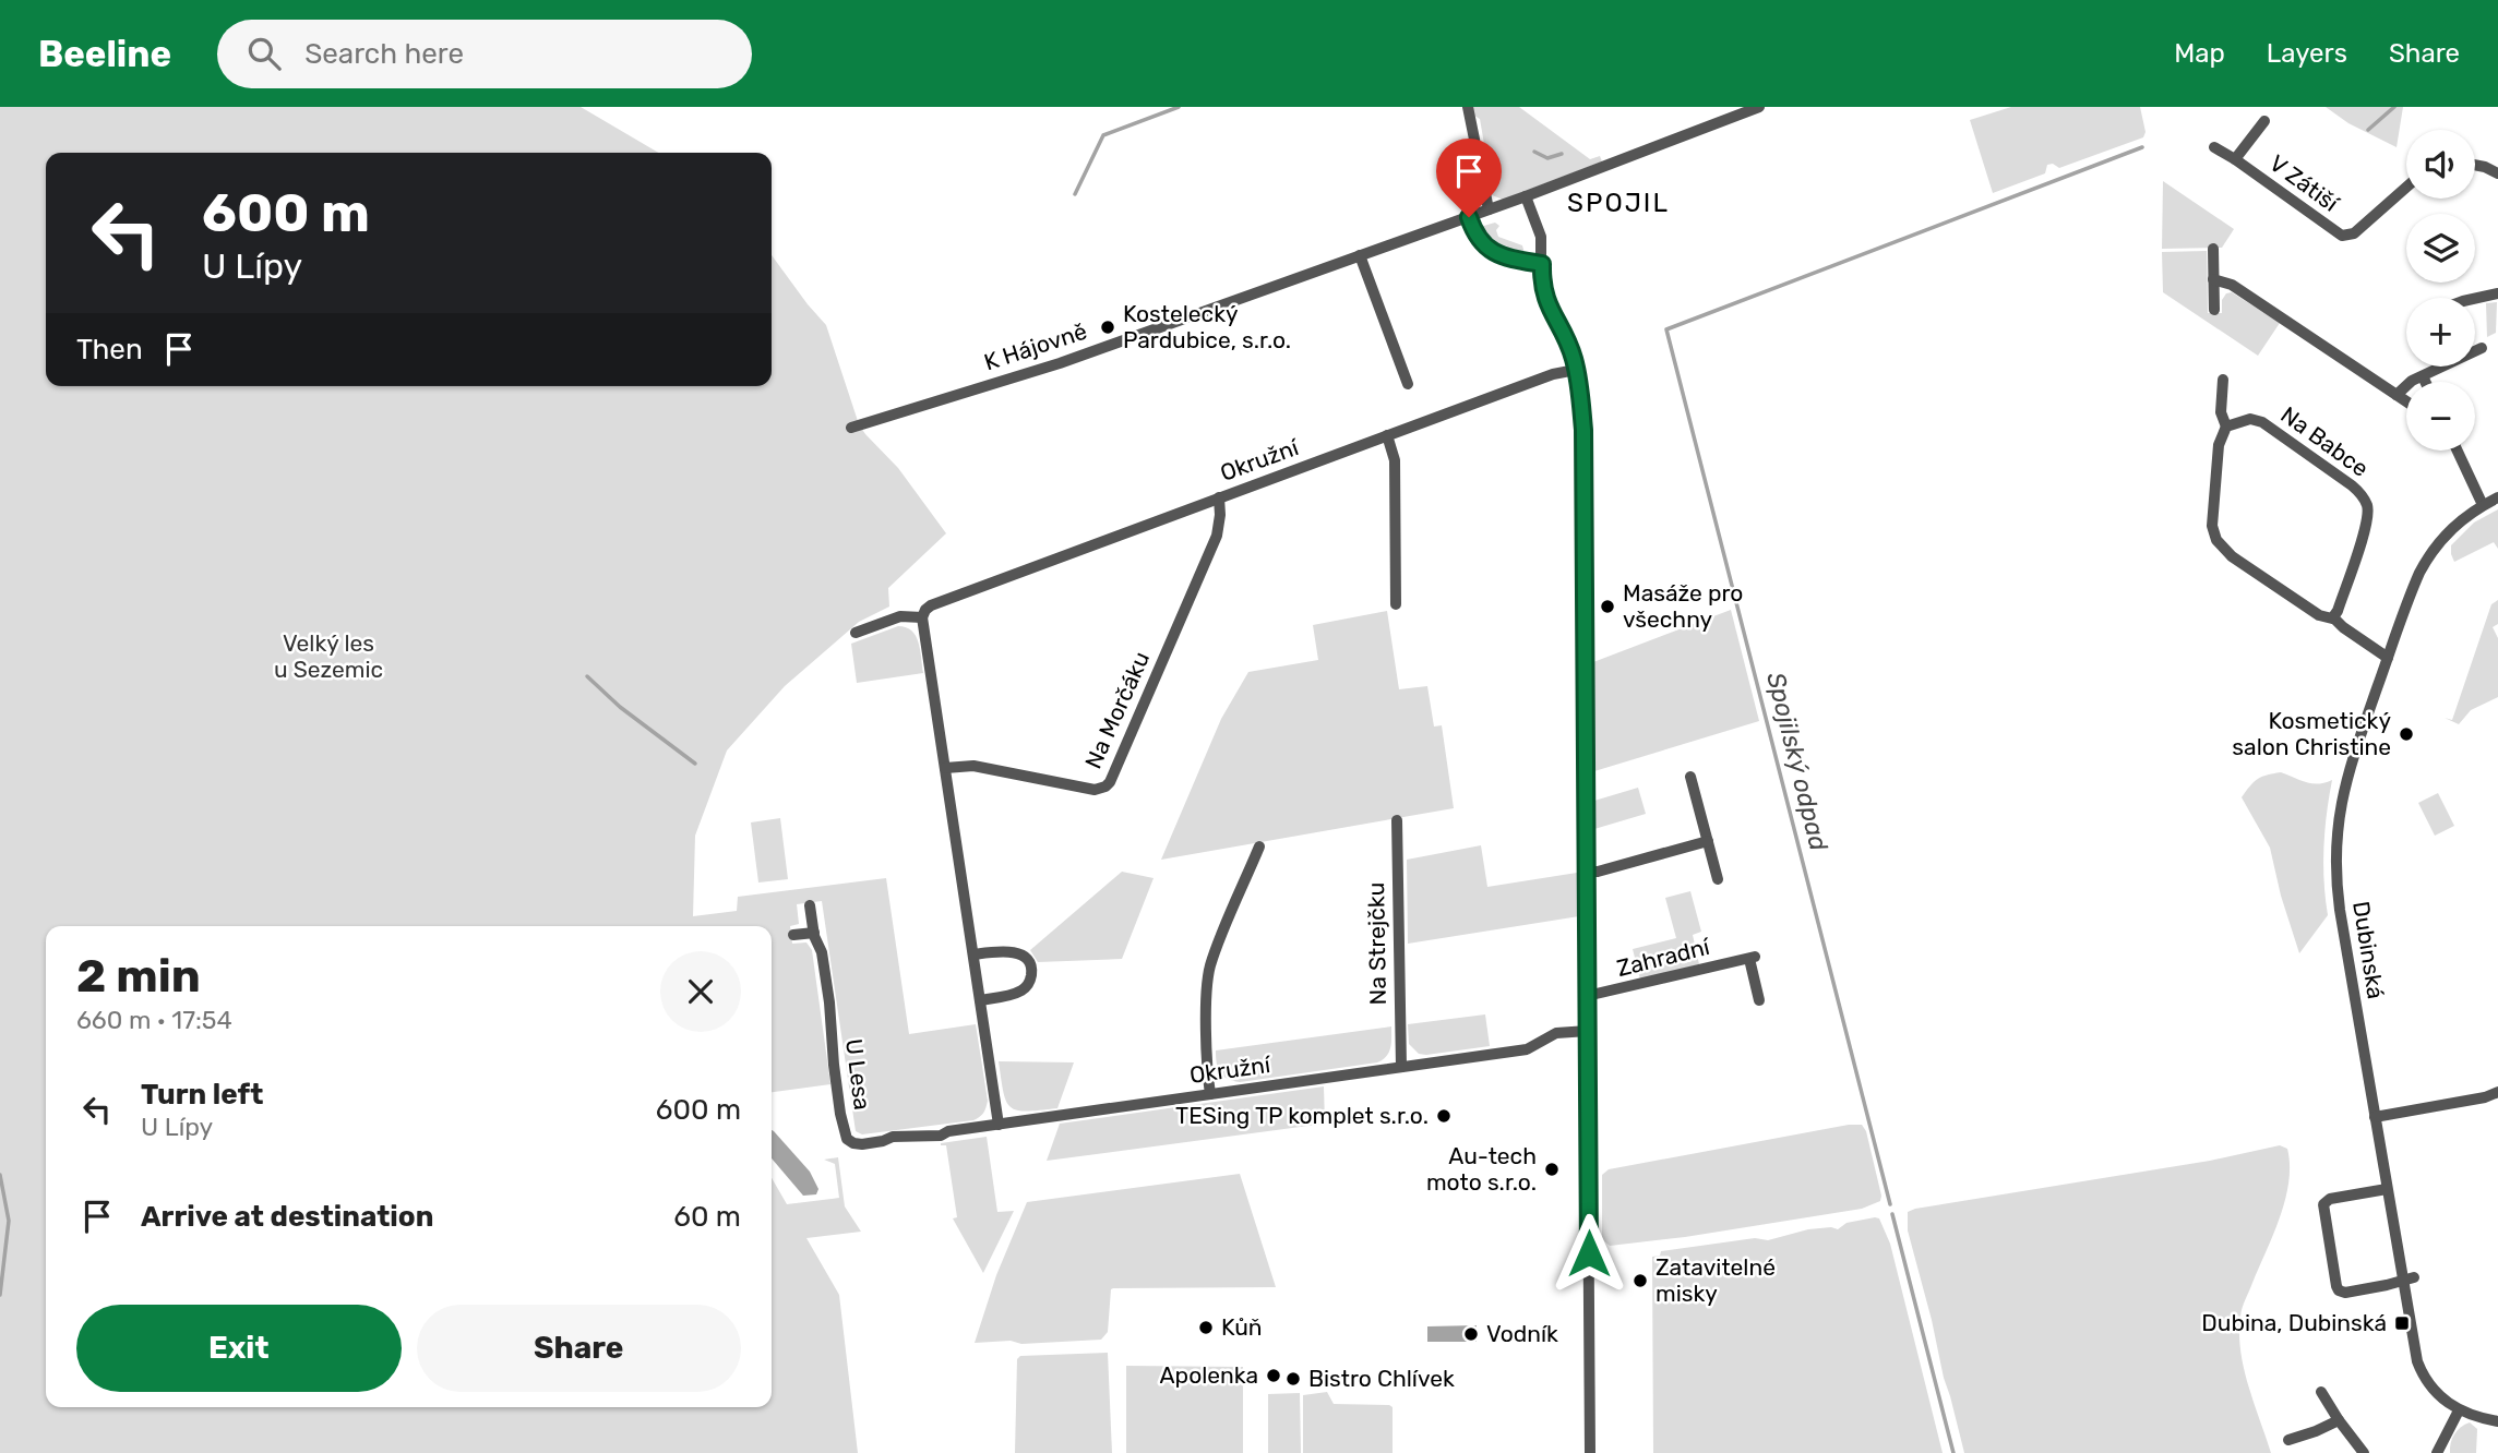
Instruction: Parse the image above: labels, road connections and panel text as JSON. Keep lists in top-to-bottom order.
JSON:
{
  "streets": {
    "street": [
      "V Zátiší",
      "K Hájovně",
      "Na Babce",
      "Okružní",
      "Na Morčáku",
      "Na Strejčku",
      "Dubinská",
      "Zahradní",
      "U Lesa"
    ]
  },
  "crossings": [
    ["Okružní", "Na Morčáku"],
    ["Okružní", "Na Strejčku"],
    ["Okružní", "U Lesa"]
  ],
  "districts": ["SPOJIL"],
  "water": ["Spojilský odpad"],
  "parks": ["Velký les u Sezemic"],
  "places": {
    "other": [
      "Kostelecký Pardubice, s.r.o.",
      "Masáže pro všechny",
      "Kosmetický salon Christine",
      "TESing TP komplet s.r.o.",
      "Au-tech moto s.r.o.",
      "Zatavitelné misky",
      "Kůň",
      "Vodník",
      "Apolenka",
      "Bistro Chlívek"
    ],
    "transit": ["Dubina, Dubinská"]
  },
  "page": {
    "header": "Beeline",
    "search": "Search here",
    "nav": ["Map", "Layers", "Share"],
    "map_buttons": ["+", "−"],
    "turn": ["600 m", "U Lípy"],
    "then": "Then",
    "heading": ["2 min", "660 m · 17:54"],
    "list": [
      {
        "name": "Turn left",
        "note": "U Lípy",
        "value": "600 m"
      },
      {
        "name": "Arrive at destination",
        "value": "60 m"
      }
    ],
    "buttons": ["Exit", "Share"]
  }
}
